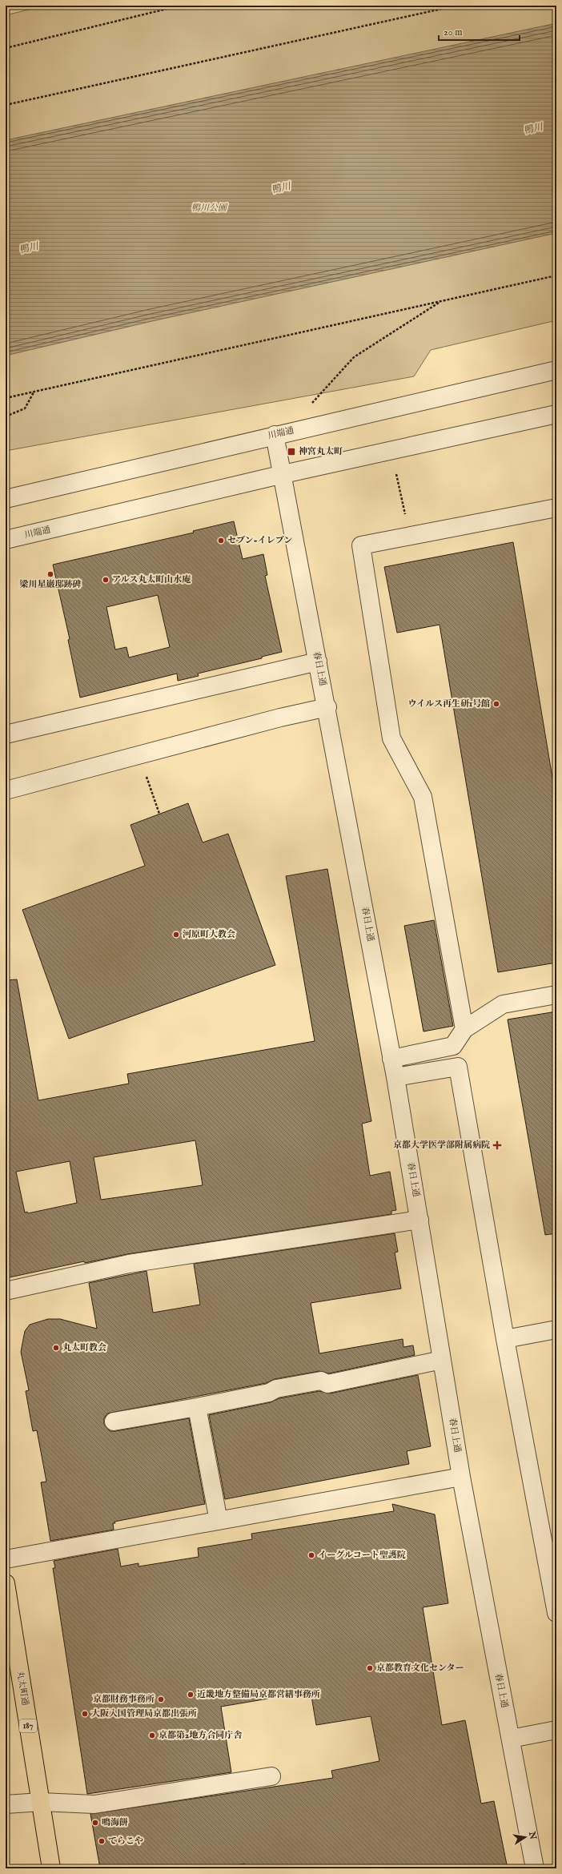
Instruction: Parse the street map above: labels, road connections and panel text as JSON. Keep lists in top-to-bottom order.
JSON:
{
  "streets": {
    "main road": ["丸太町通", "187"],
    "street": ["川端通", "春日上通"]
  },
  "crossings": [
    ["川端通", "春日上通"]
  ],
  "water": ["鴨川"],
  "parks": ["鴨川公園"],
  "places": {
    "transit": ["神宮丸太町"],
    "other": [
      "セブン-イレブン",
      "梁川星巌邸跡碑",
      "アルス丸太町山水庵",
      "ウイルス再生研1号館",
      "河原町大教会",
      "丸太町教会",
      "イーグルコート聖護院",
      "京都教育文化センター",
      "近畿地方整備局京都営繕事務所",
      "京都財務事務所",
      "大阪入国管理局京都出張所",
      "京都第2地方合同庁舎",
      "鳴海餅",
      "てらこや"
    ],
    "health": ["京都大学医学部附属病院"]
  },
  "scale_bar": "20 m",
  "north": "right"
}
